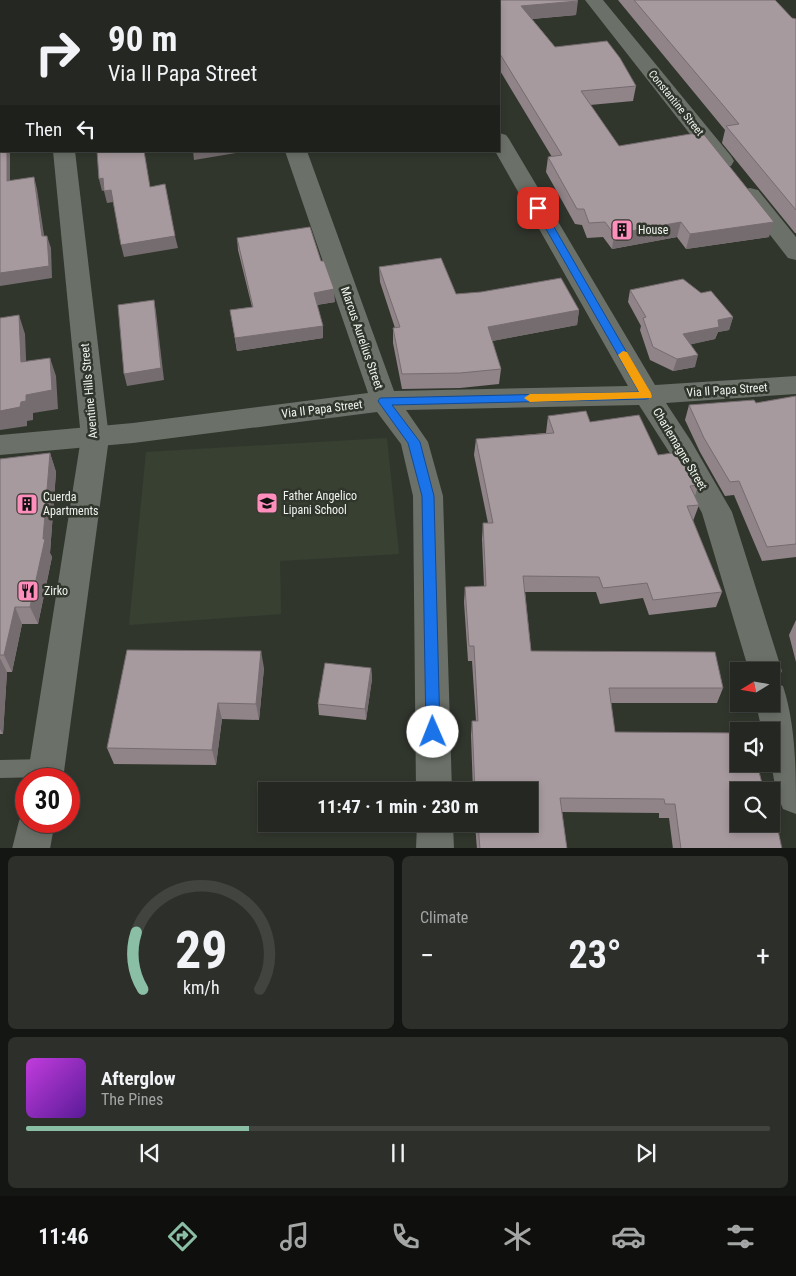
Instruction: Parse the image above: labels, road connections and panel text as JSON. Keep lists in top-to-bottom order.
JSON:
{
  "streets": {
    "street": [
      "Constantine Street",
      "Marcus Aurelius Street",
      "Via Il Papa Street",
      "Aventine Hills Street",
      "Charlemagne Street"
    ]
  },
  "crossings": [
    ["Marcus Aurelius Street", "Via Il Papa Street"],
    ["Via Il Papa Street", "Aventine Hills Street"],
    ["Via Il Papa Street", "Charlemagne Street"]
  ],
  "places": {
    "building": ["House", "Cuerda Apartments"],
    "school or university": ["Father Angelico Lipani School"],
    "restaurant": ["Zirko"]
  },
  "north": "left",
  "page": {
    "turn": ["90 m", "Via Il Papa Street"],
    "then": "Then",
    "limit": "30",
    "trip": "11:47 · 1 min · 230 m",
    "tile": "Climate",
    "heat": ["−", "23°", "+"],
    "song": ["Afterglow", "The Pines"],
    "tabs": "11:46",
    "gauge": ["29", "km/h"]
  }
}
